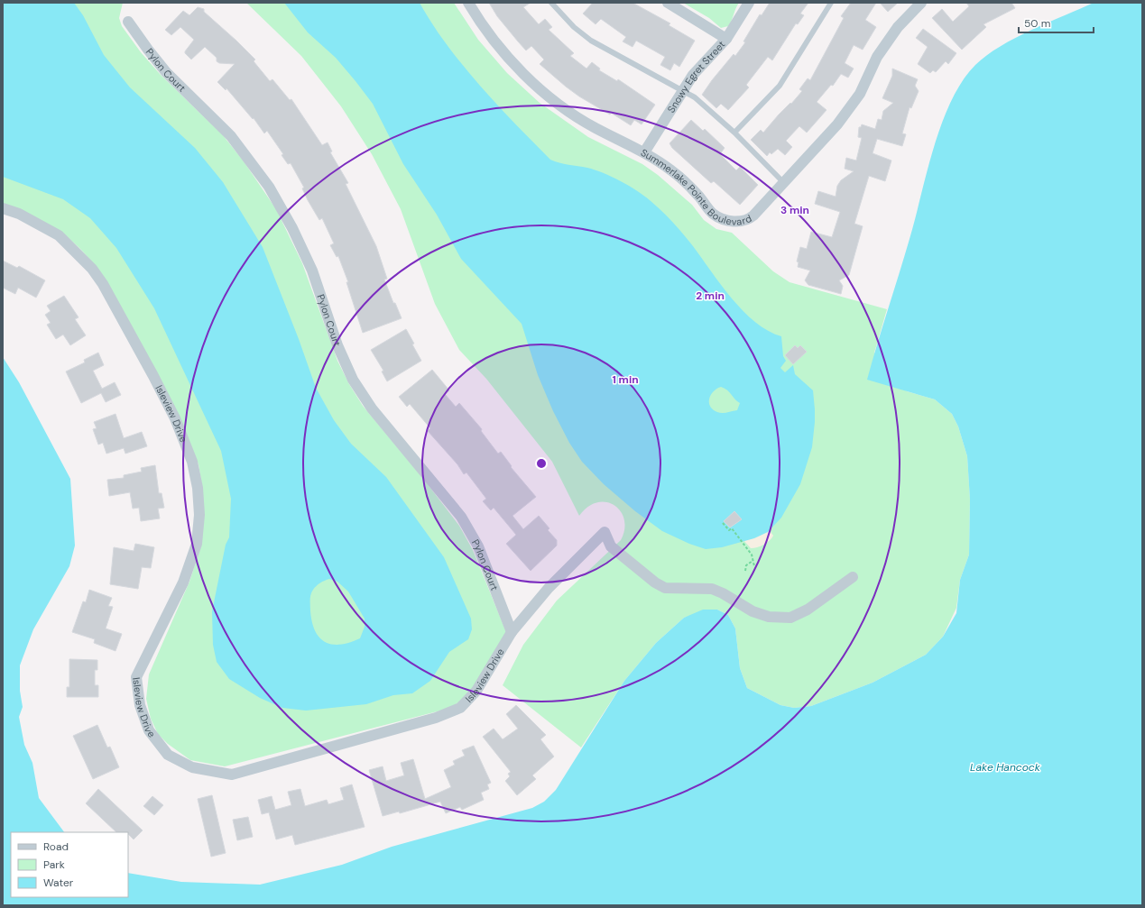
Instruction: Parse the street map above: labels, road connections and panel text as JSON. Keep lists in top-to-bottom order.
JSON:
{
  "streets": {
    "street": [
      "Pylon Court",
      "Snowy Egret Street",
      "Summerlake Pointe Boulevard",
      "Isleview Drive"
    ]
  },
  "crossings": [
    ["Pylon Court", "Isleview Drive"],
    ["Snowy Egret Street", "Summerlake Pointe Boulevard"]
  ],
  "water": ["Lake Hancock"],
  "legend": ["Road", "Park", "Water"],
  "scale_bar": "50 m",
  "rings": ["3 min", "2 min", "1 min"]
}
